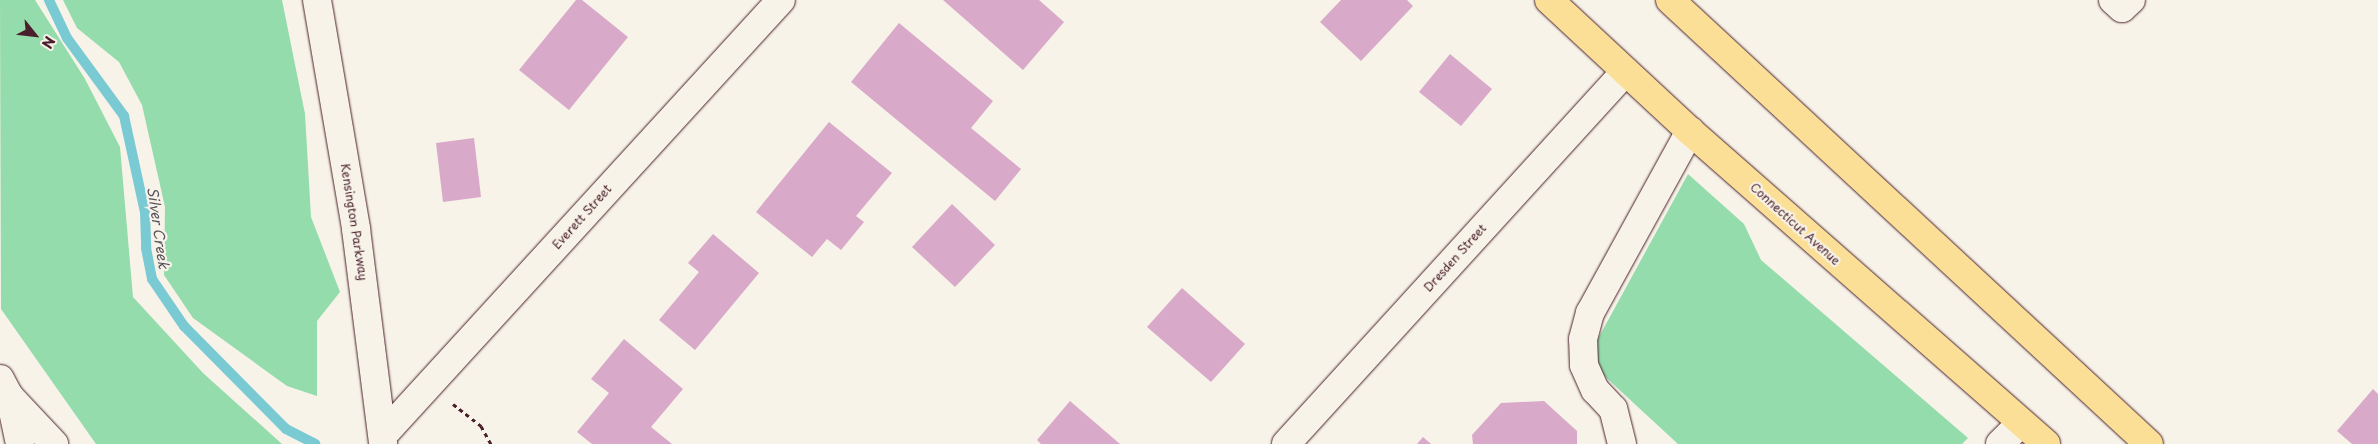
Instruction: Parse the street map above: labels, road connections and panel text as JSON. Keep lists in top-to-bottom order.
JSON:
{
  "streets": {
    "main road": ["Connecticut Avenue"],
    "street": ["Everett Street", "Kensington Parkway", "Dresden Street"]
  },
  "crossings": [
    ["Everett Street", "Kensington Parkway"],
    ["Connecticut Avenue", "Dresden Street"]
  ],
  "water": ["Silver Creek"],
  "north": "bottom right"
}
